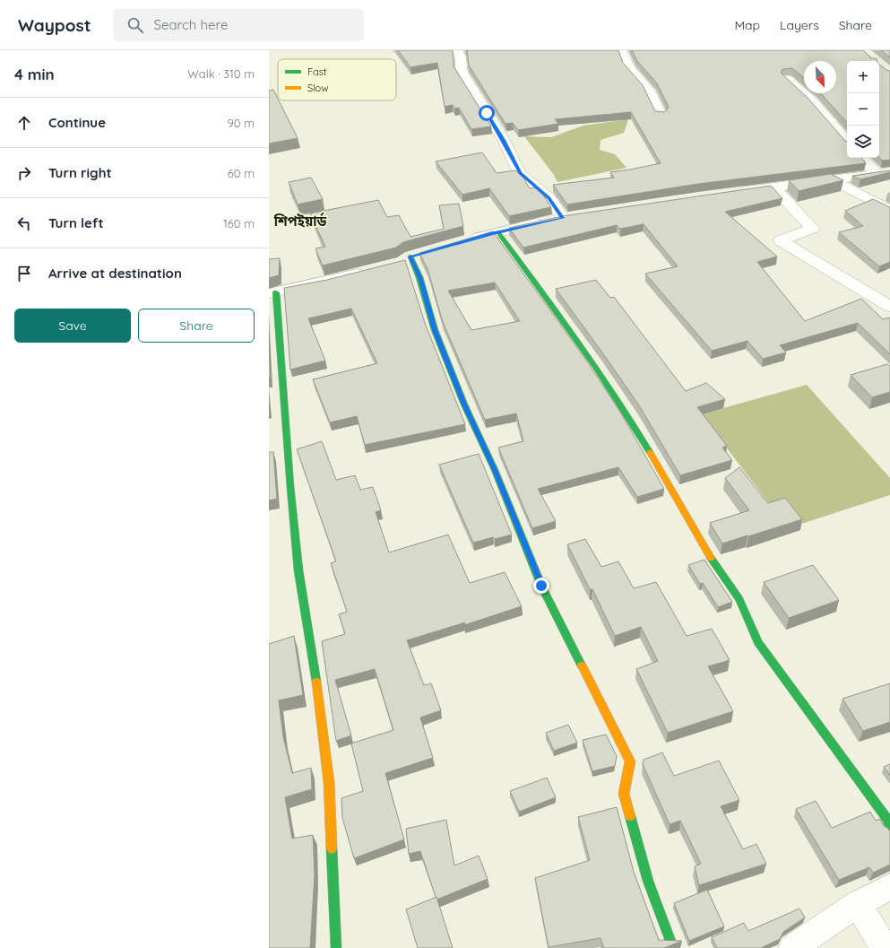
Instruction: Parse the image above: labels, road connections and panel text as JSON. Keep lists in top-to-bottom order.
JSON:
{
  "districts": ["শিপইয়ার্ড"],
  "legend": ["Fast", "Slow"],
  "north": "bottom right",
  "page": {
    "header": "Waypost",
    "search": "Search here",
    "nav": ["Map", "Layers", "Share"],
    "heading": ["4 min", "Walk · 310 m"],
    "map_buttons": ["+", "−"],
    "list": [
      ["Continue", "90 m"],
      ["Turn right", "60 m"],
      ["Turn left", "160 m"],
      "Arrive at destination"
    ],
    "buttons": ["Save", "Share"]
  }
}
